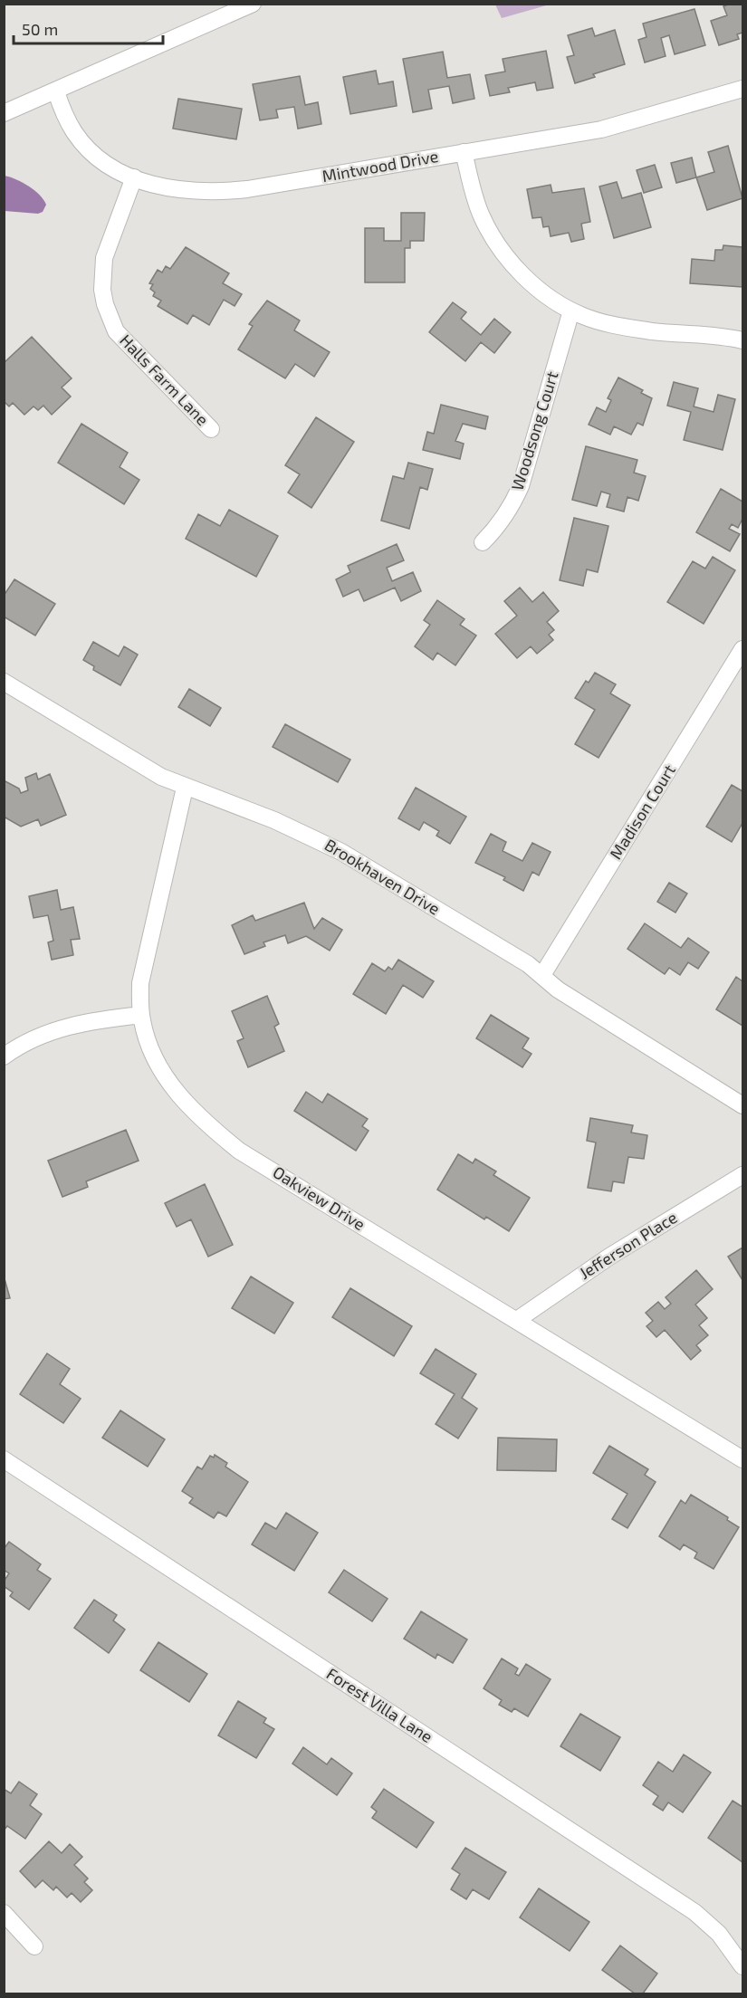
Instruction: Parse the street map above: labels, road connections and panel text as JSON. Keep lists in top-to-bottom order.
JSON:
{
  "streets": {
    "street": [
      "Mintwood Drive",
      "Halls Farm Lane",
      "Woodsong Court",
      "Madison Court",
      "Brookhaven Drive",
      "Oakview Drive",
      "Jefferson Place",
      "Forest Villa Lane"
    ]
  },
  "crossings": [
    ["Mintwood Drive", "Halls Farm Lane"],
    ["Madison Court", "Brookhaven Drive"],
    ["Brookhaven Drive", "Oakview Drive"],
    ["Oakview Drive", "Jefferson Place"]
  ],
  "scale_bar": "50 m"
}
